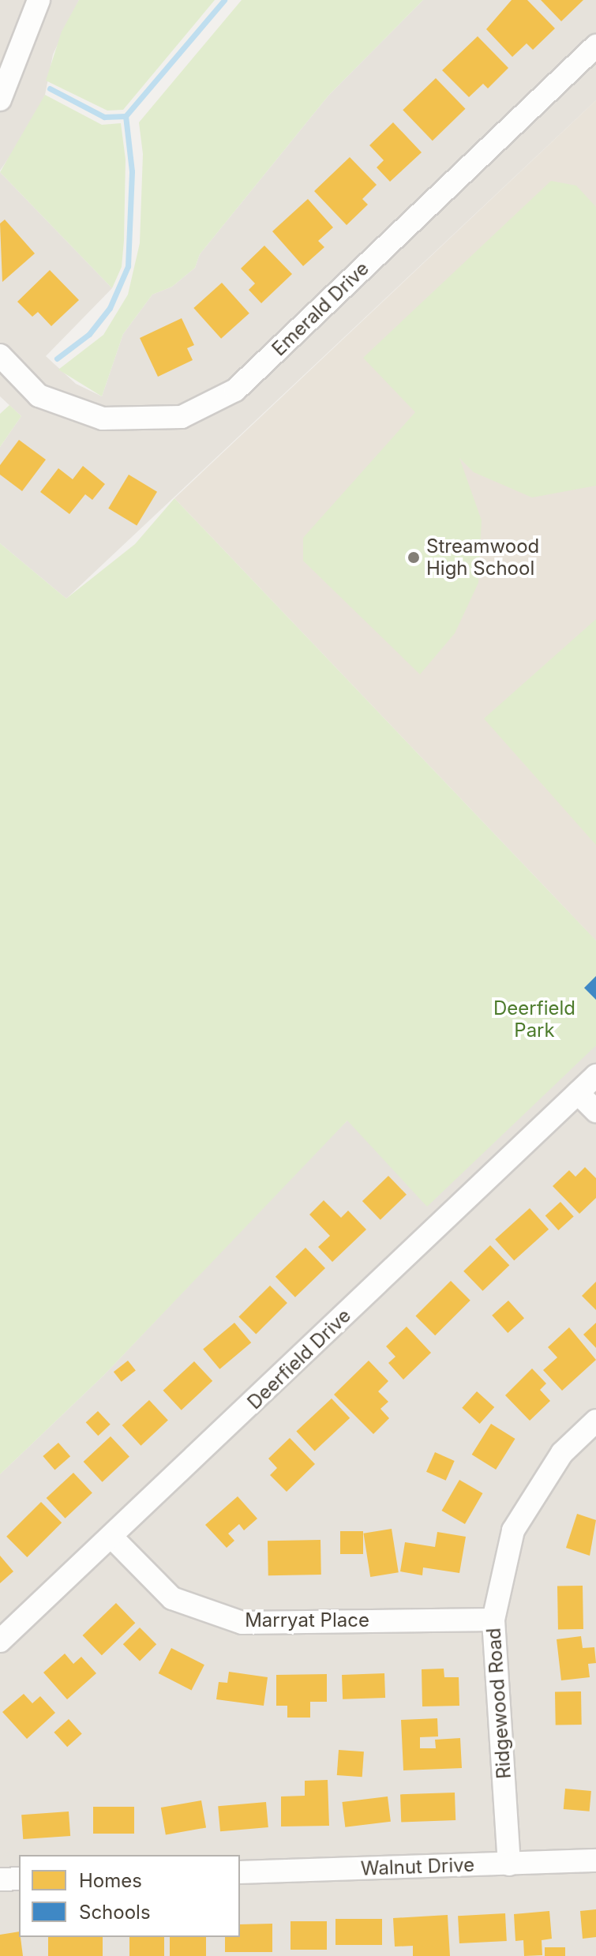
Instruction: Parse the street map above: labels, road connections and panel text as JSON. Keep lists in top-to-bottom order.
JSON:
{
  "streets": {
    "street": [
      "Emerald Drive",
      "Deerfield Drive",
      "Marryat Place",
      "Ridgewood Road",
      "Walnut Drive"
    ]
  },
  "crossings": [
    ["Deerfield Drive", "Marryat Place"],
    ["Marryat Place", "Ridgewood Road"],
    ["Ridgewood Road", "Walnut Drive"]
  ],
  "parks": ["Deerfield Park"],
  "places": ["Streamwood High School"],
  "legend": ["Homes", "Schools"]
}
